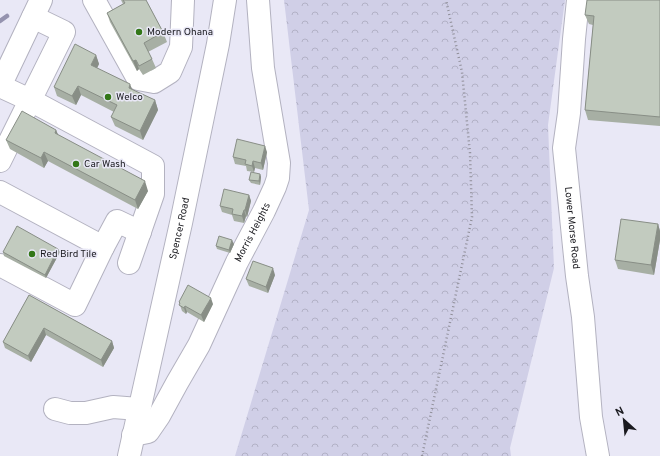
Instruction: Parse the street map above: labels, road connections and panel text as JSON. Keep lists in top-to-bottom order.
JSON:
{
  "streets": {
    "street": ["Lower Morse Road", "Spencer Road", "Morris Heights"]
  },
  "crossings": [
    ["Spencer Road", "Morris Heights"]
  ],
  "places": [
    "Modern Ohana",
    "Welco",
    "Car Wash",
    "Red Bird Tile"
  ],
  "north": "top left"
}
